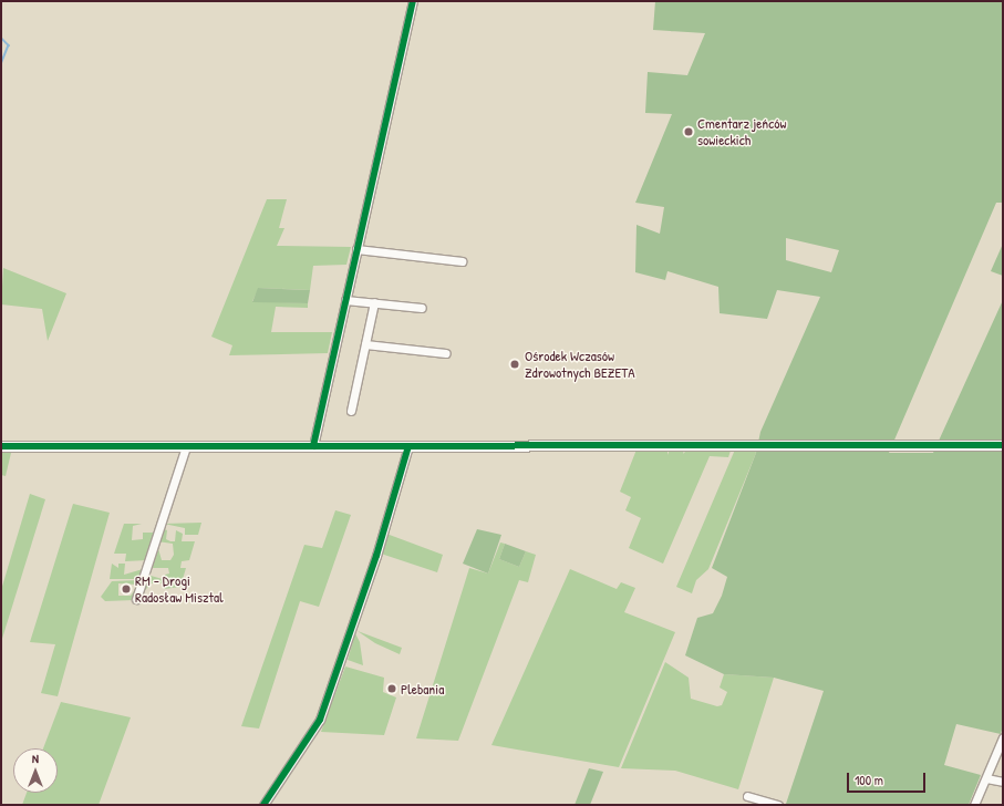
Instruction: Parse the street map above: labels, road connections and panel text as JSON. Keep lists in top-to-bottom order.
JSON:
{
  "places": [
    "Cmentarz jeńców sowieckich",
    "Ośrodek Wczasów Zdrowotnych BEZETA",
    "RM - Drogi Radosław Misztal",
    "Plebania"
  ],
  "scale_bar": "100 m",
  "north": "top"
}
